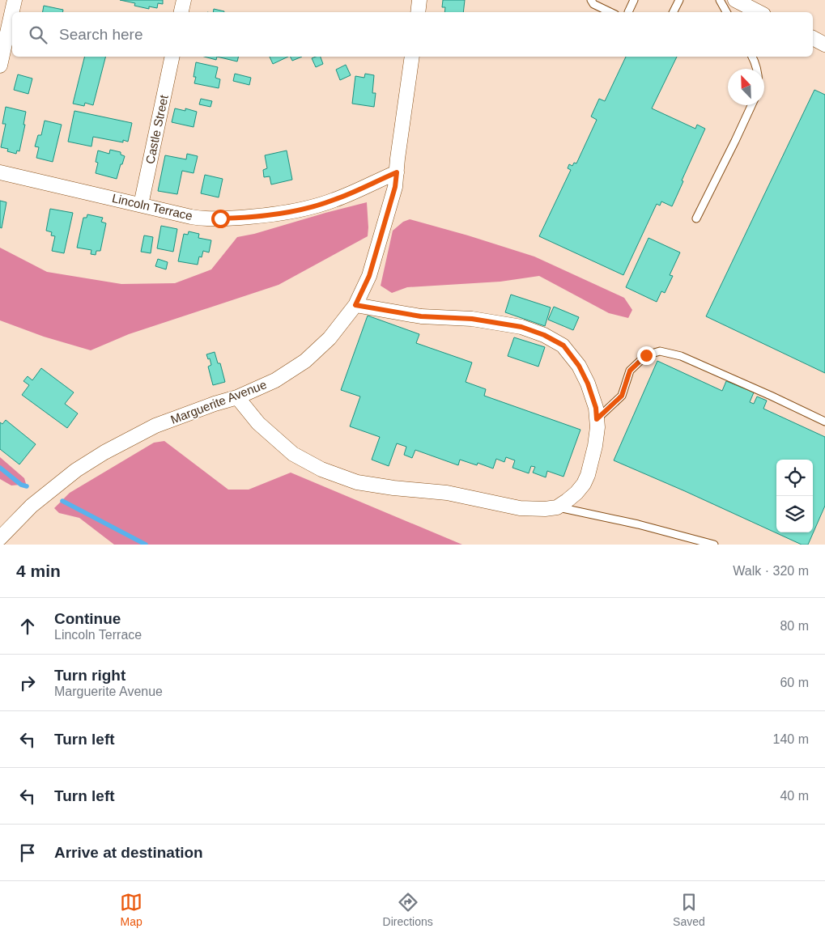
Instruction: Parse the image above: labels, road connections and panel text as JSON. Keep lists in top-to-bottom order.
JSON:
{
  "streets": {
    "street": ["Castle Street", "Lincoln Terrace", "Marguerite Avenue"]
  },
  "crossings": [
    ["Castle Street", "Lincoln Terrace"],
    ["Lincoln Terrace", "Marguerite Avenue"]
  ],
  "north": "top left",
  "page": {
    "search": "Search here",
    "heading": ["4 min", "Walk · 320 m"],
    "list": [
      ["Continue", "Lincoln Terrace", "80 m"],
      ["Turn right", "Marguerite Avenue", "60 m"],
      ["Turn left", "140 m"],
      ["Turn left", "40 m"],
      "Arrive at destination"
    ],
    "nav": ["Map", "Directions", "Saved"]
  }
}
